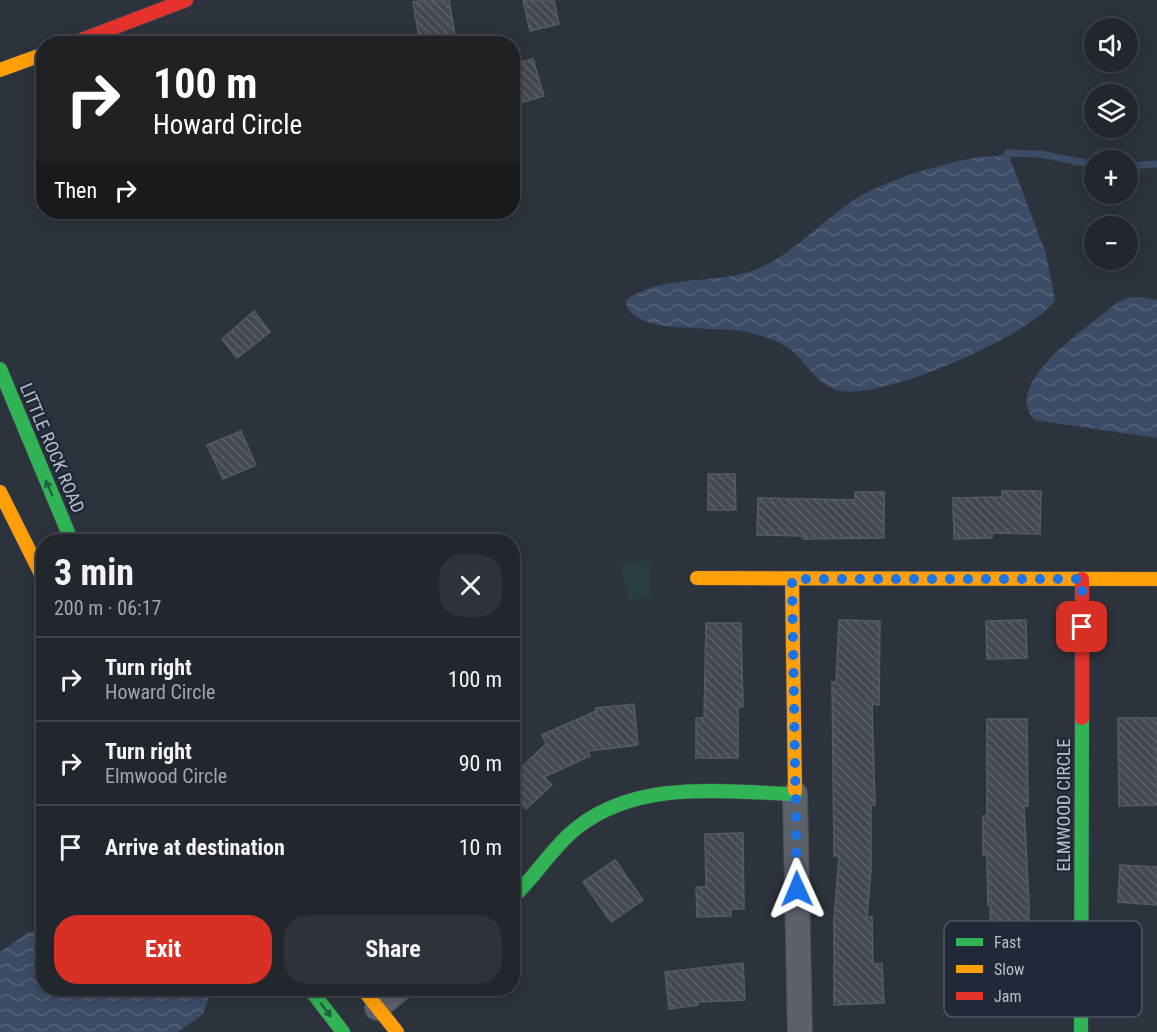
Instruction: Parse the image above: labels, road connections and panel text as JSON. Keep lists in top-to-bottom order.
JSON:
{
  "streets": {
    "street": ["LITTLE ROCK ROAD", "ELMWOOD CIRCLE"]
  },
  "legend": ["Fast", "Slow", "Jam"],
  "page": {
    "map_buttons": ["+", "−"],
    "turn": ["100 m", "Howard Circle"],
    "then": "Then",
    "heading": ["3 min", "200 m · 06:17"],
    "list": [
      {
        "name": "Turn right",
        "note": "Howard Circle",
        "value": "100 m"
      },
      {
        "name": "Turn right",
        "note": "Elmwood Circle",
        "value": "90 m"
      },
      {
        "name": "Arrive at destination",
        "value": "10 m"
      }
    ],
    "buttons": ["Exit", "Share"]
  }
}
